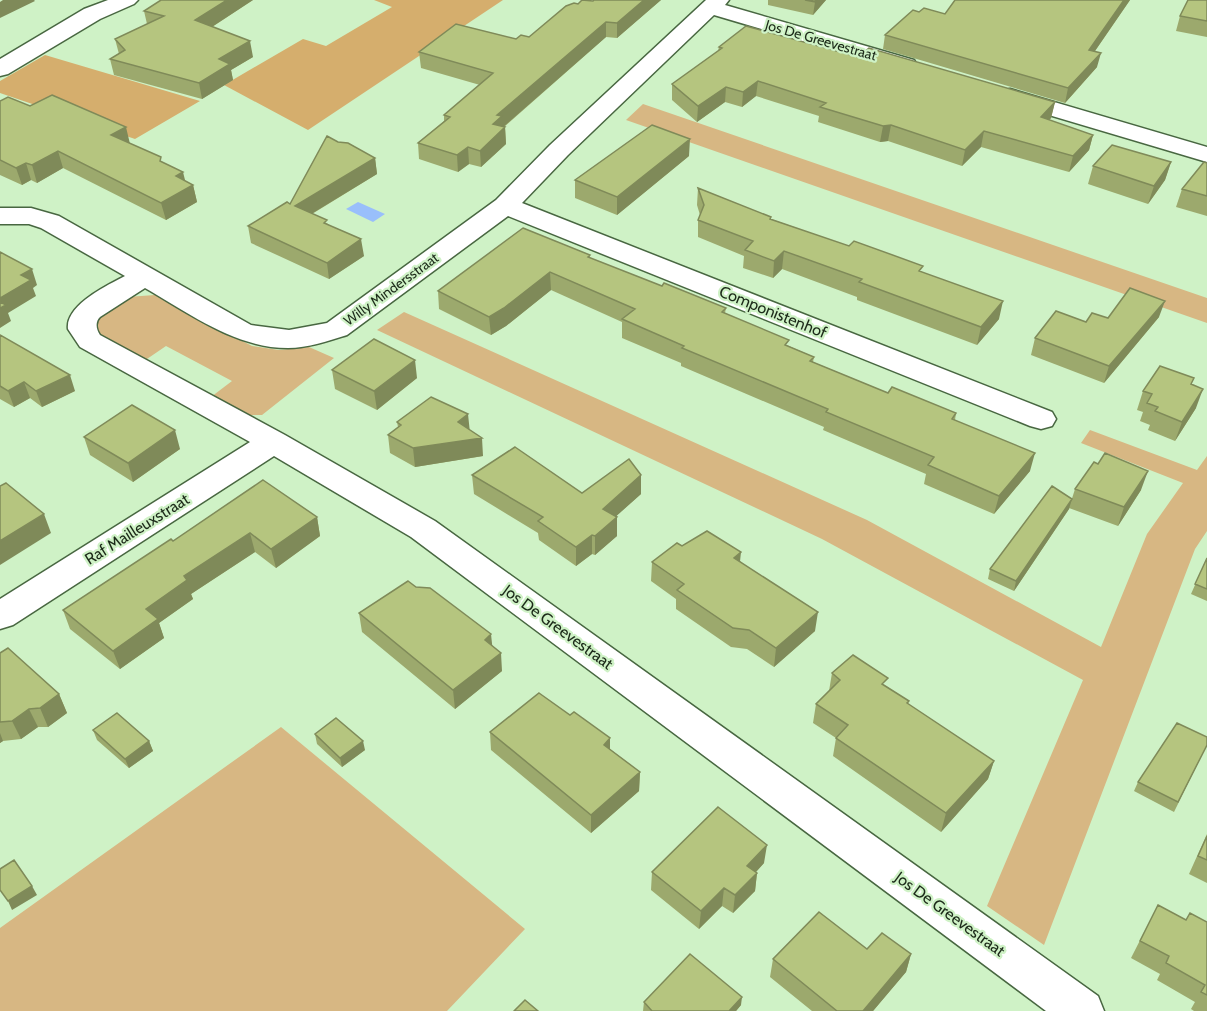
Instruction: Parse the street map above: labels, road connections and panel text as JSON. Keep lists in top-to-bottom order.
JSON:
{
  "streets": {
    "street": [
      "Jos De Greevestraat",
      "Willy Mindersstraat",
      "Componistenhof",
      "Raf Mailleuxstraat"
    ]
  },
  "crossings": [
    ["Jos De Greevestraat", "Willy Mindersstraat"],
    ["Jos De Greevestraat", "Raf Mailleuxstraat"],
    ["Willy Mindersstraat", "Componistenhof"]
  ]
}
